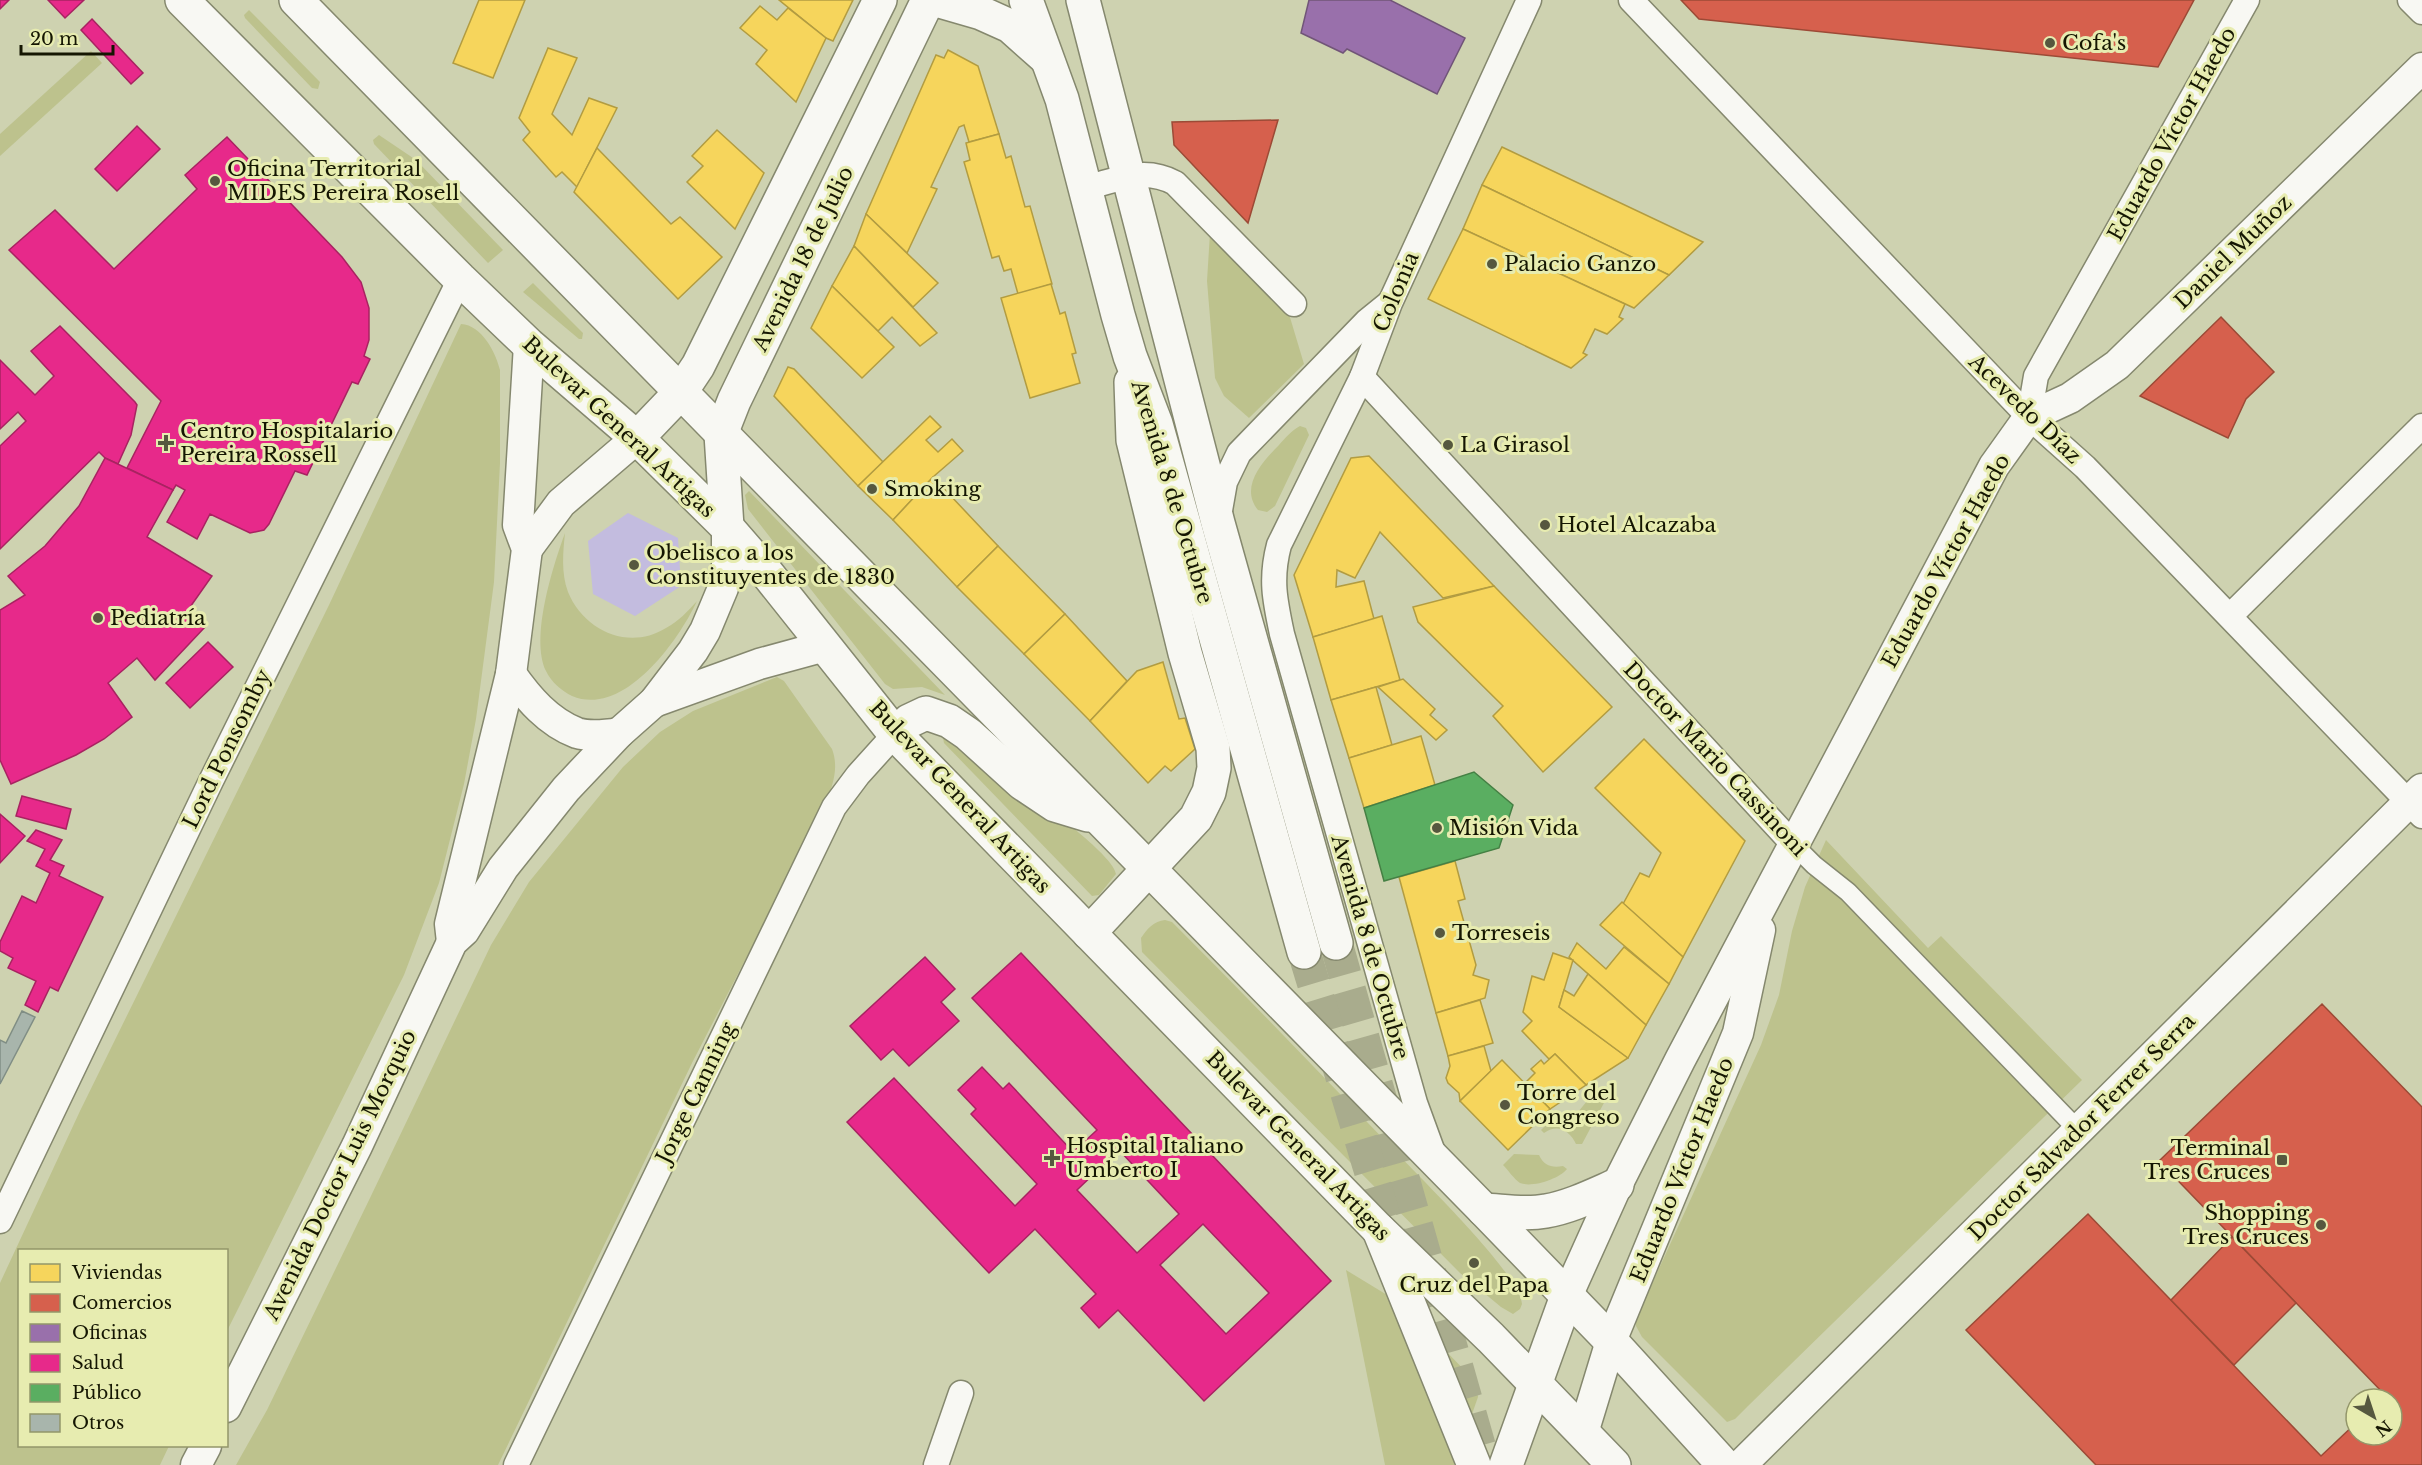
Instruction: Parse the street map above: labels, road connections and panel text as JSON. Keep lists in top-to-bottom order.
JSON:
{
  "streets": {
    "main road": ["Avenida 18 de Julio", "Bulevar General Artigas", "Avenida 8 de Octubre"],
    "street": [
      "Eduardo Víctor Haedo",
      "Daniel Muñoz",
      "Colonia",
      "Acevedo Díaz",
      "Lord Ponsomby",
      "Doctor Mario Cassinoni",
      "Jorge Canning",
      "Doctor Salvador Ferrer Serra",
      "Avenida Doctor Luis Morquio"
    ]
  },
  "crossings": [
    ["Eduardo Víctor Haedo", "Daniel Muñoz"],
    ["Eduardo Víctor Haedo", "Acevedo Díaz"],
    ["Eduardo Víctor Haedo", "Bulevar General Artigas"],
    ["Eduardo Víctor Haedo", "Doctor Mario Cassinoni"],
    ["Daniel Muñoz", "Acevedo Díaz"],
    ["Avenida 18 de Julio", "Bulevar General Artigas"],
    ["Avenida 18 de Julio", "Avenida Doctor Luis Morquio"],
    ["Colonia", "Avenida 8 de Octubre"],
    ["Colonia", "Doctor Mario Cassinoni"],
    ["Acevedo Díaz", "Doctor Salvador Ferrer Serra"],
    ["Bulevar General Artigas", "Lord Ponsomby"],
    ["Bulevar General Artigas", "Jorge Canning"],
    ["Bulevar General Artigas", "Avenida Doctor Luis Morquio"],
    ["Doctor Mario Cassinoni", "Doctor Salvador Ferrer Serra"]
  ],
  "places": {
    "other": [
      "Cofa's",
      "Oficina Territorial MIDES Pereira Rosell",
      "Palacio Ganzo",
      "La Girasol",
      "Smoking",
      "Hotel Alcazaba",
      "Obelisco a los Constituyentes de 1830",
      "Pediatría",
      "Misión Vida",
      "Torreseis",
      "Torre del Congreso",
      "Shopping Tres Cruces",
      "Cruz del Papa"
    ],
    "health": ["Centro Hospitalario Pereira Rossell", "Hospital Italiano Umberto I"],
    "transit": ["Terminal Tres Cruces"]
  },
  "legend": [
    "Viviendas",
    "Comercios",
    "Oficinas",
    "Salud",
    "Público",
    "Otros"
  ],
  "scale_bar": "20 m",
  "north": "bottom right"
}
